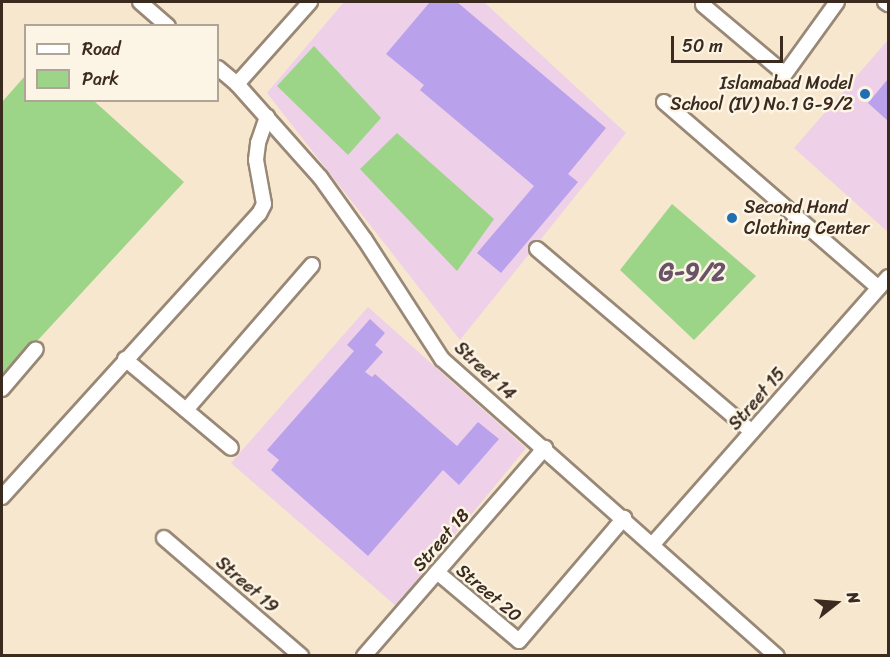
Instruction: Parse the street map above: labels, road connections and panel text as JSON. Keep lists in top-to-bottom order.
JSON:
{
  "streets": {
    "street": [
      "Street 14",
      "Street 15",
      "Street 18",
      "Street 19",
      "Street 20"
    ]
  },
  "crossings": [
    ["Street 14", "Street 15"],
    ["Street 14", "Street 18"],
    ["Street 14", "Street 20"],
    ["Street 18", "Street 20"]
  ],
  "districts": ["G-9/2"],
  "places": ["Islamabad Model School (IV) No.1 G-9/2", "Second Hand Clothing Center"],
  "legend": ["Road", "Park"],
  "scale_bar": "50 m",
  "north": "right"
}
